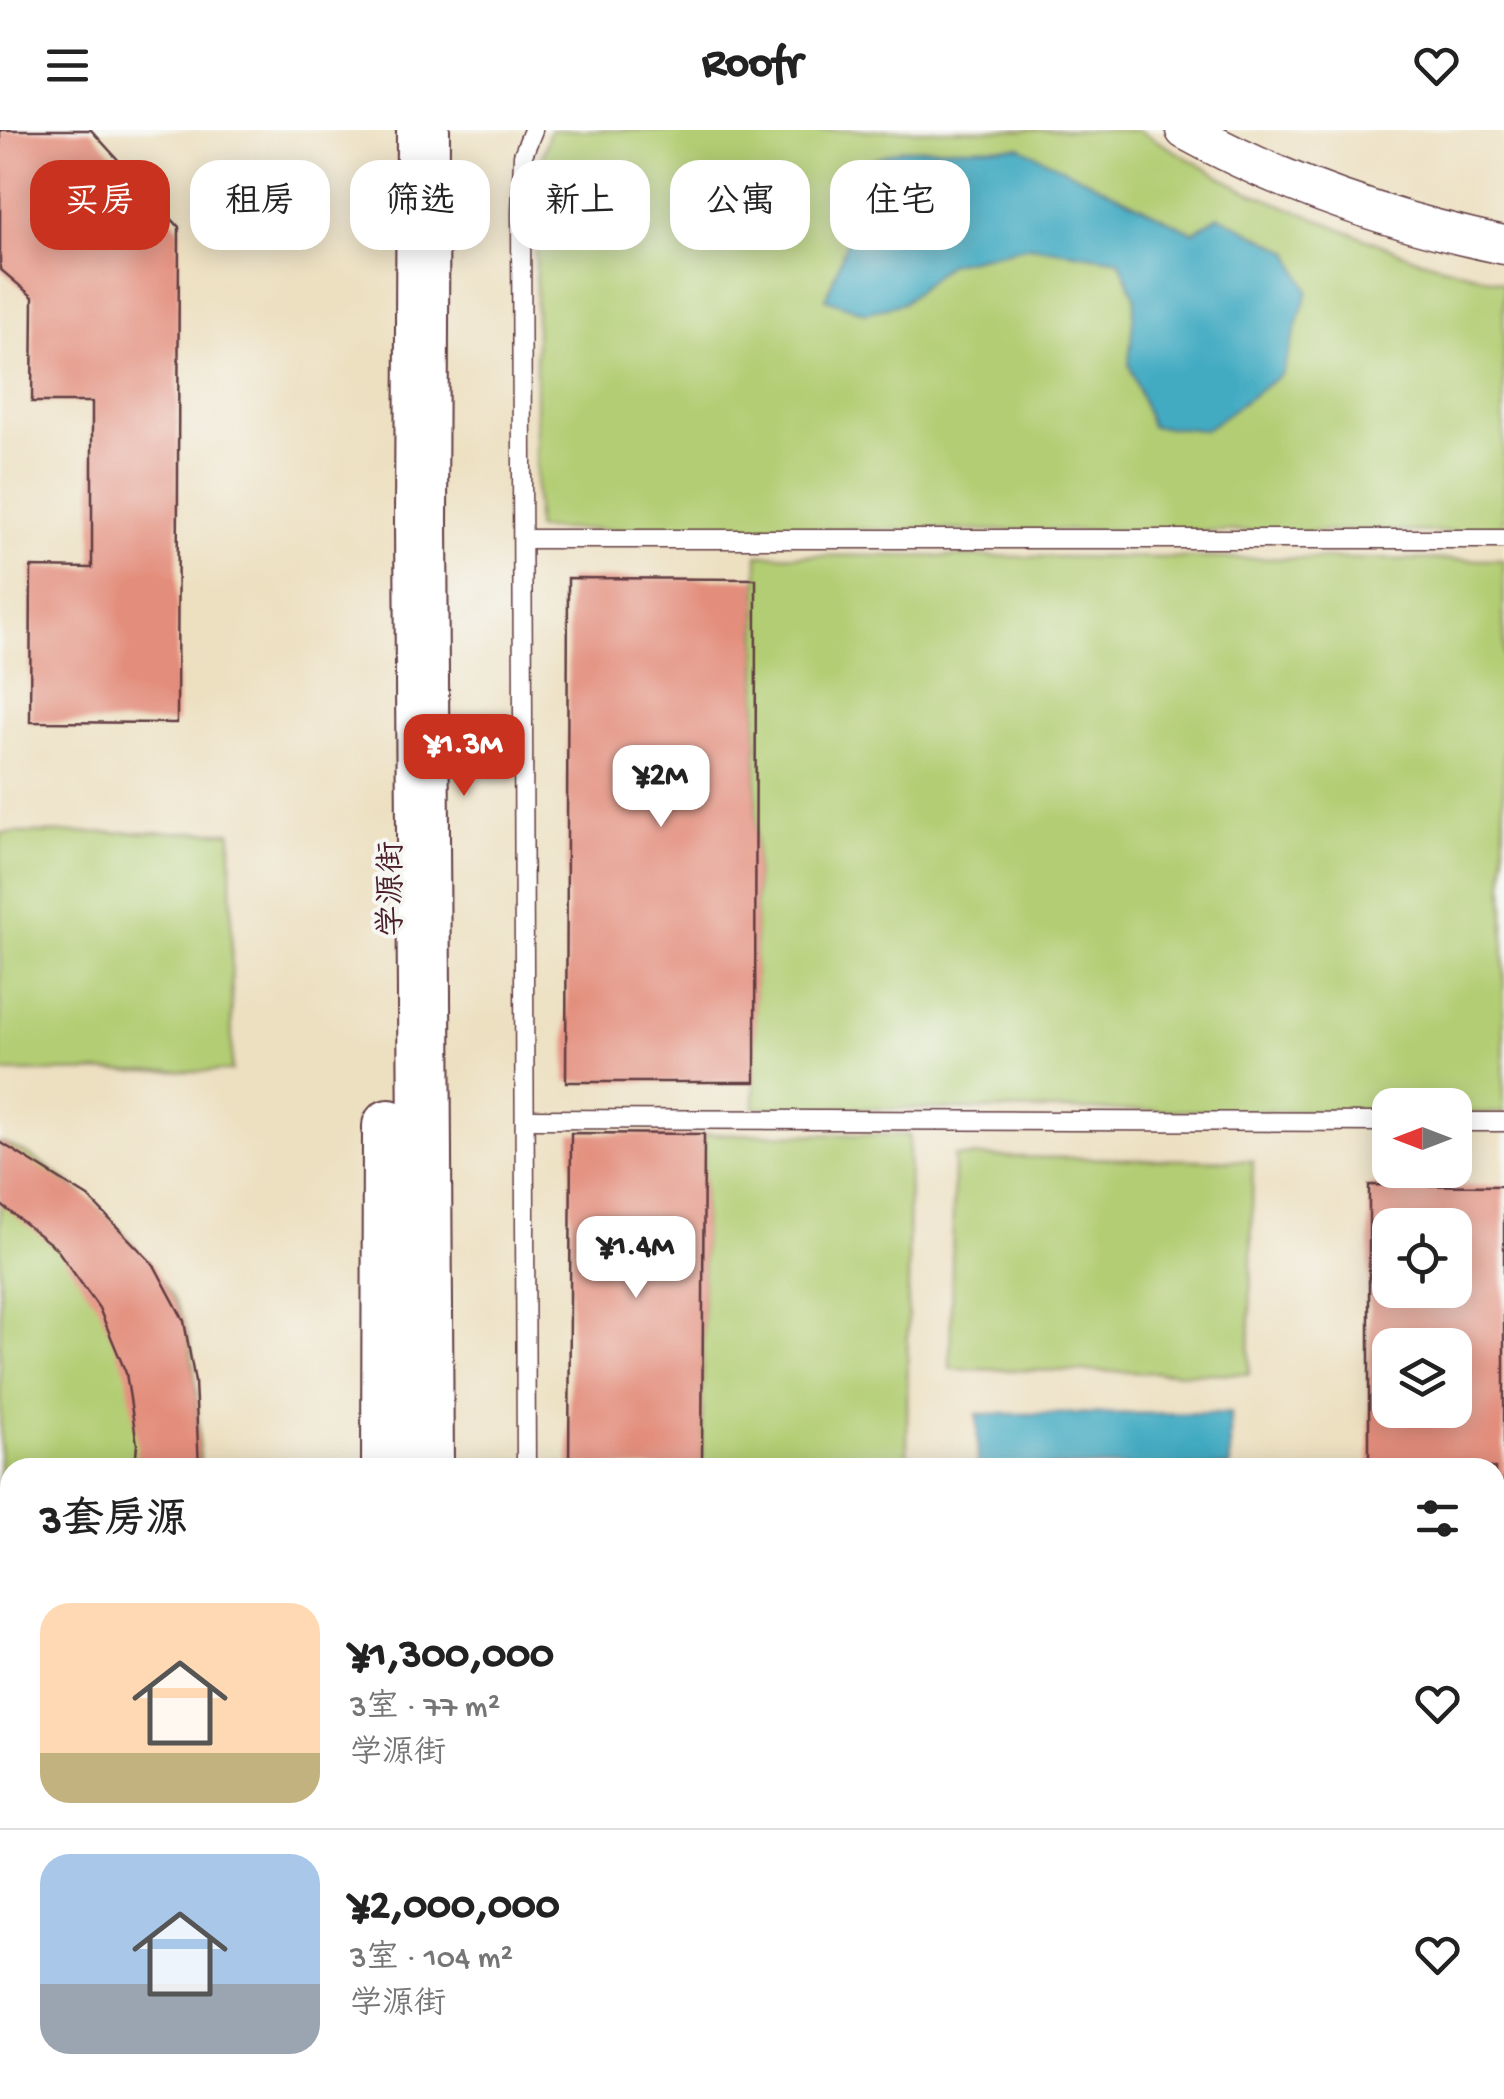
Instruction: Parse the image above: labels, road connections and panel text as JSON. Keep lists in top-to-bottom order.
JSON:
{
  "streets": {
    "main road": ["学源街"]
  },
  "north": "left",
  "page": {
    "header": "Roofr",
    "chip": [
      "买房",
      "租房",
      "筛选",
      "新上",
      "公寓",
      "住宅"
    ],
    "price": ["¥1.3M", "¥2M", "¥1.4M"],
    "heading": "3套房源",
    "list": [
      {
        "name": "¥1,300,000",
        "note": "3室 · 77 m² · 学源街"
      },
      {
        "name": "¥2,000,000",
        "note": "3室 · 104 m² · 学源街"
      }
    ]
  }
}
